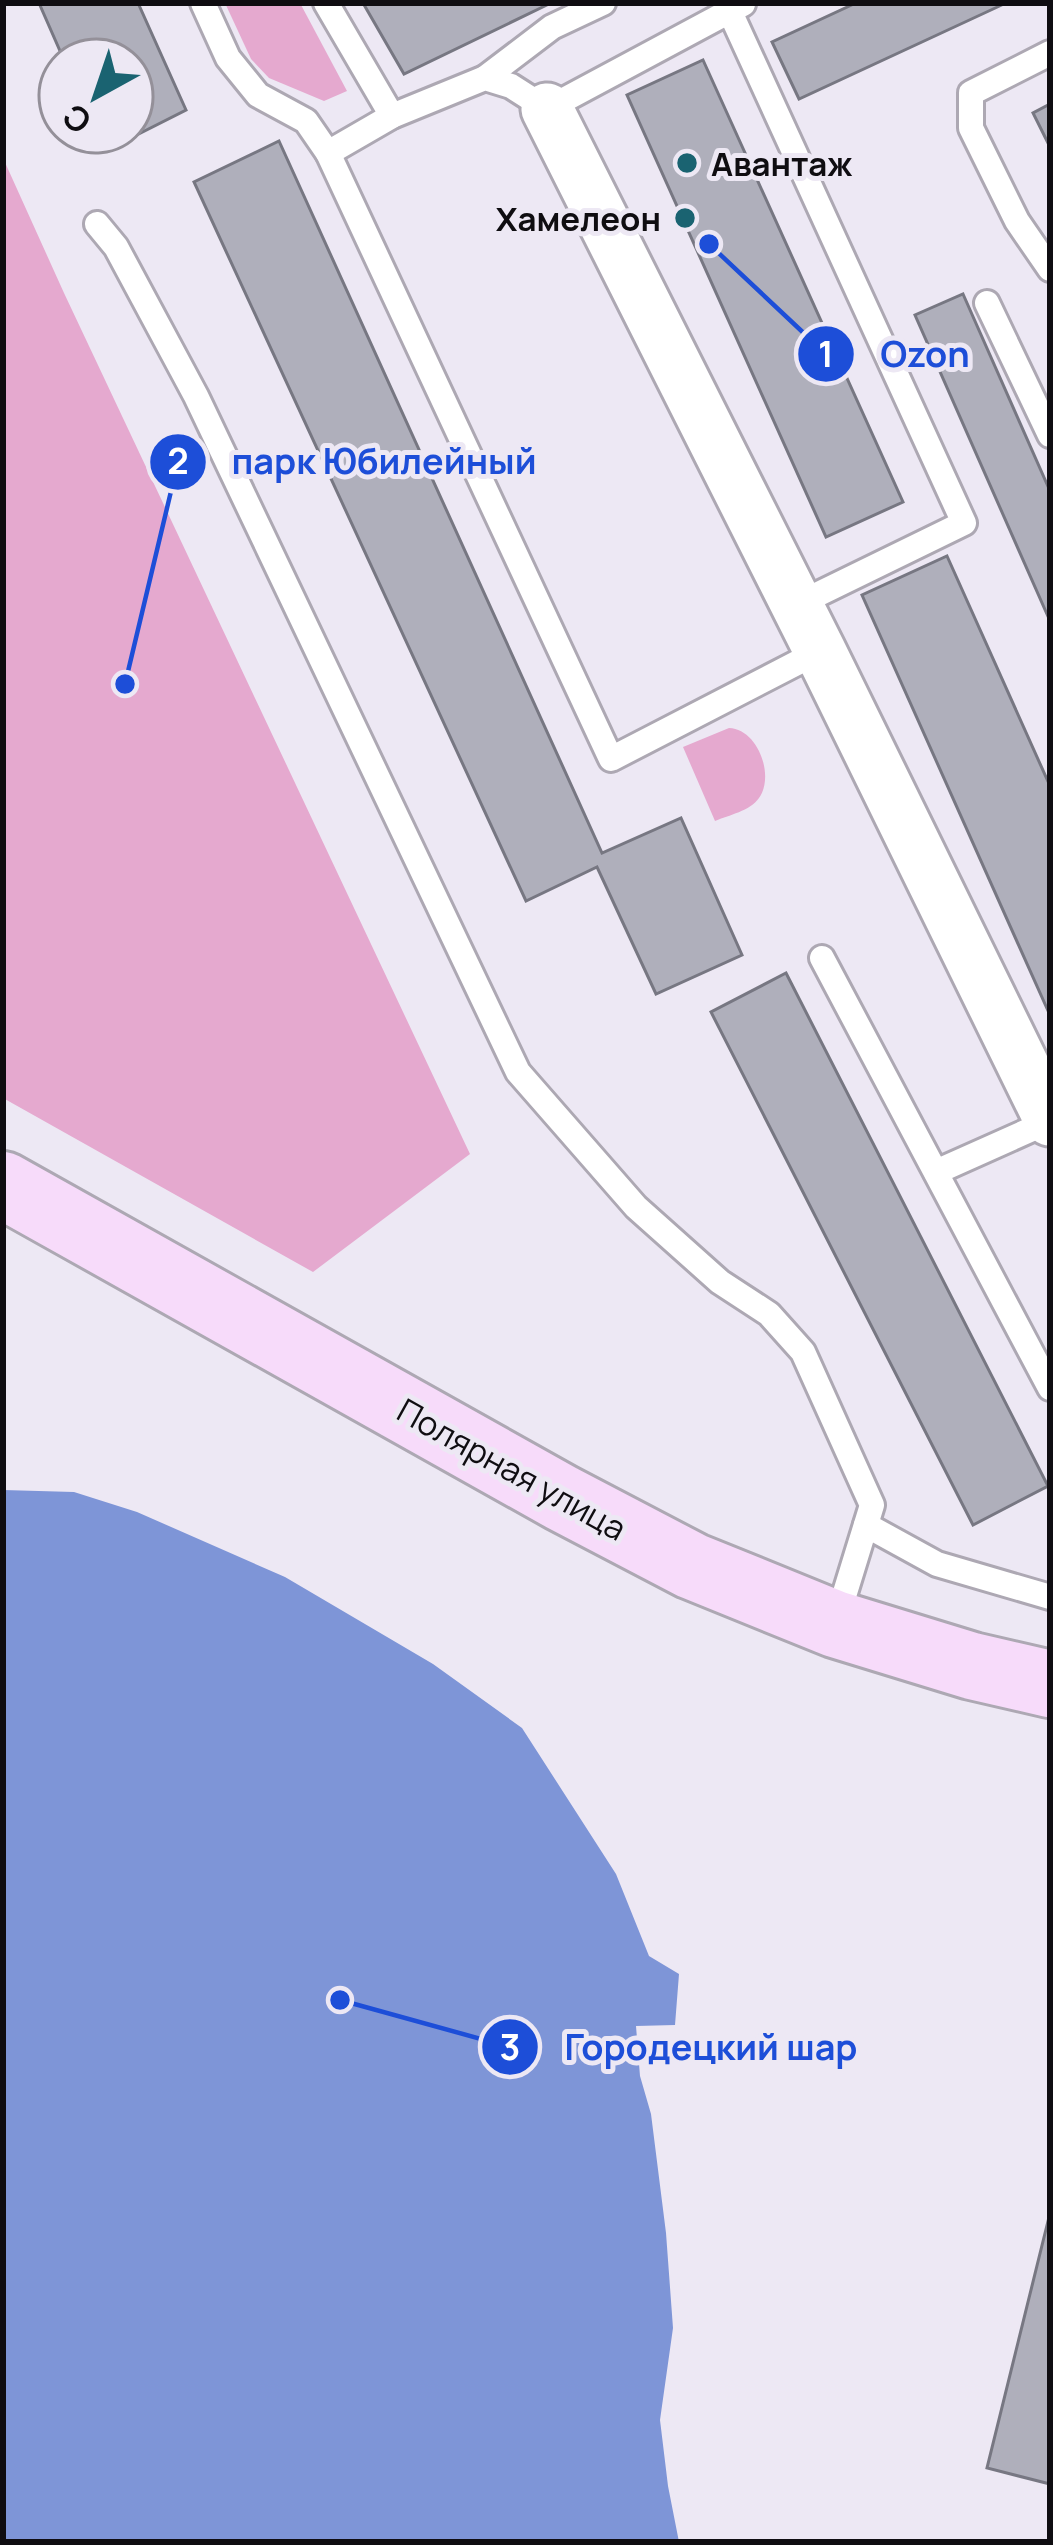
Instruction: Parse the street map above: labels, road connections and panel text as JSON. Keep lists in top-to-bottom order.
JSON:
{
  "streets": {
    "main road": ["Полярная улица"]
  },
  "places": [
    "Авантаж",
    "Хамелеон",
    "Ozon",
    "парк Юбилейный",
    "Городецкий шар"
  ],
  "north": "bottom left"
}
